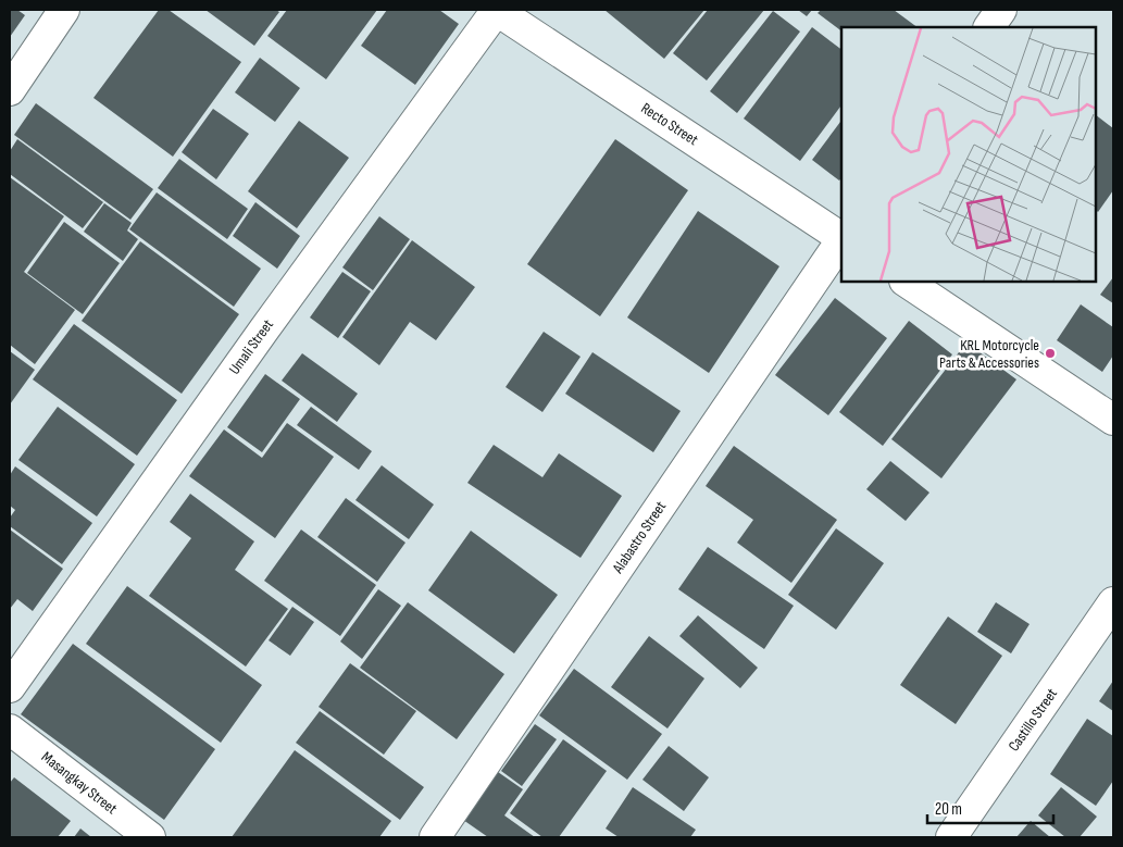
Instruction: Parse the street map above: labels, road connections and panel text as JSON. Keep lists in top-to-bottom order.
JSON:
{
  "streets": {
    "street": [
      "Recto Street",
      "Umali Street",
      "Alabastro Street",
      "Castillo Street",
      "Masangkay Street"
    ]
  },
  "crossings": [
    ["Recto Street", "Umali Street"]
  ],
  "places": ["KRL Motorcycle Parts & Accessories"],
  "scale_bar": "20 m"
}
